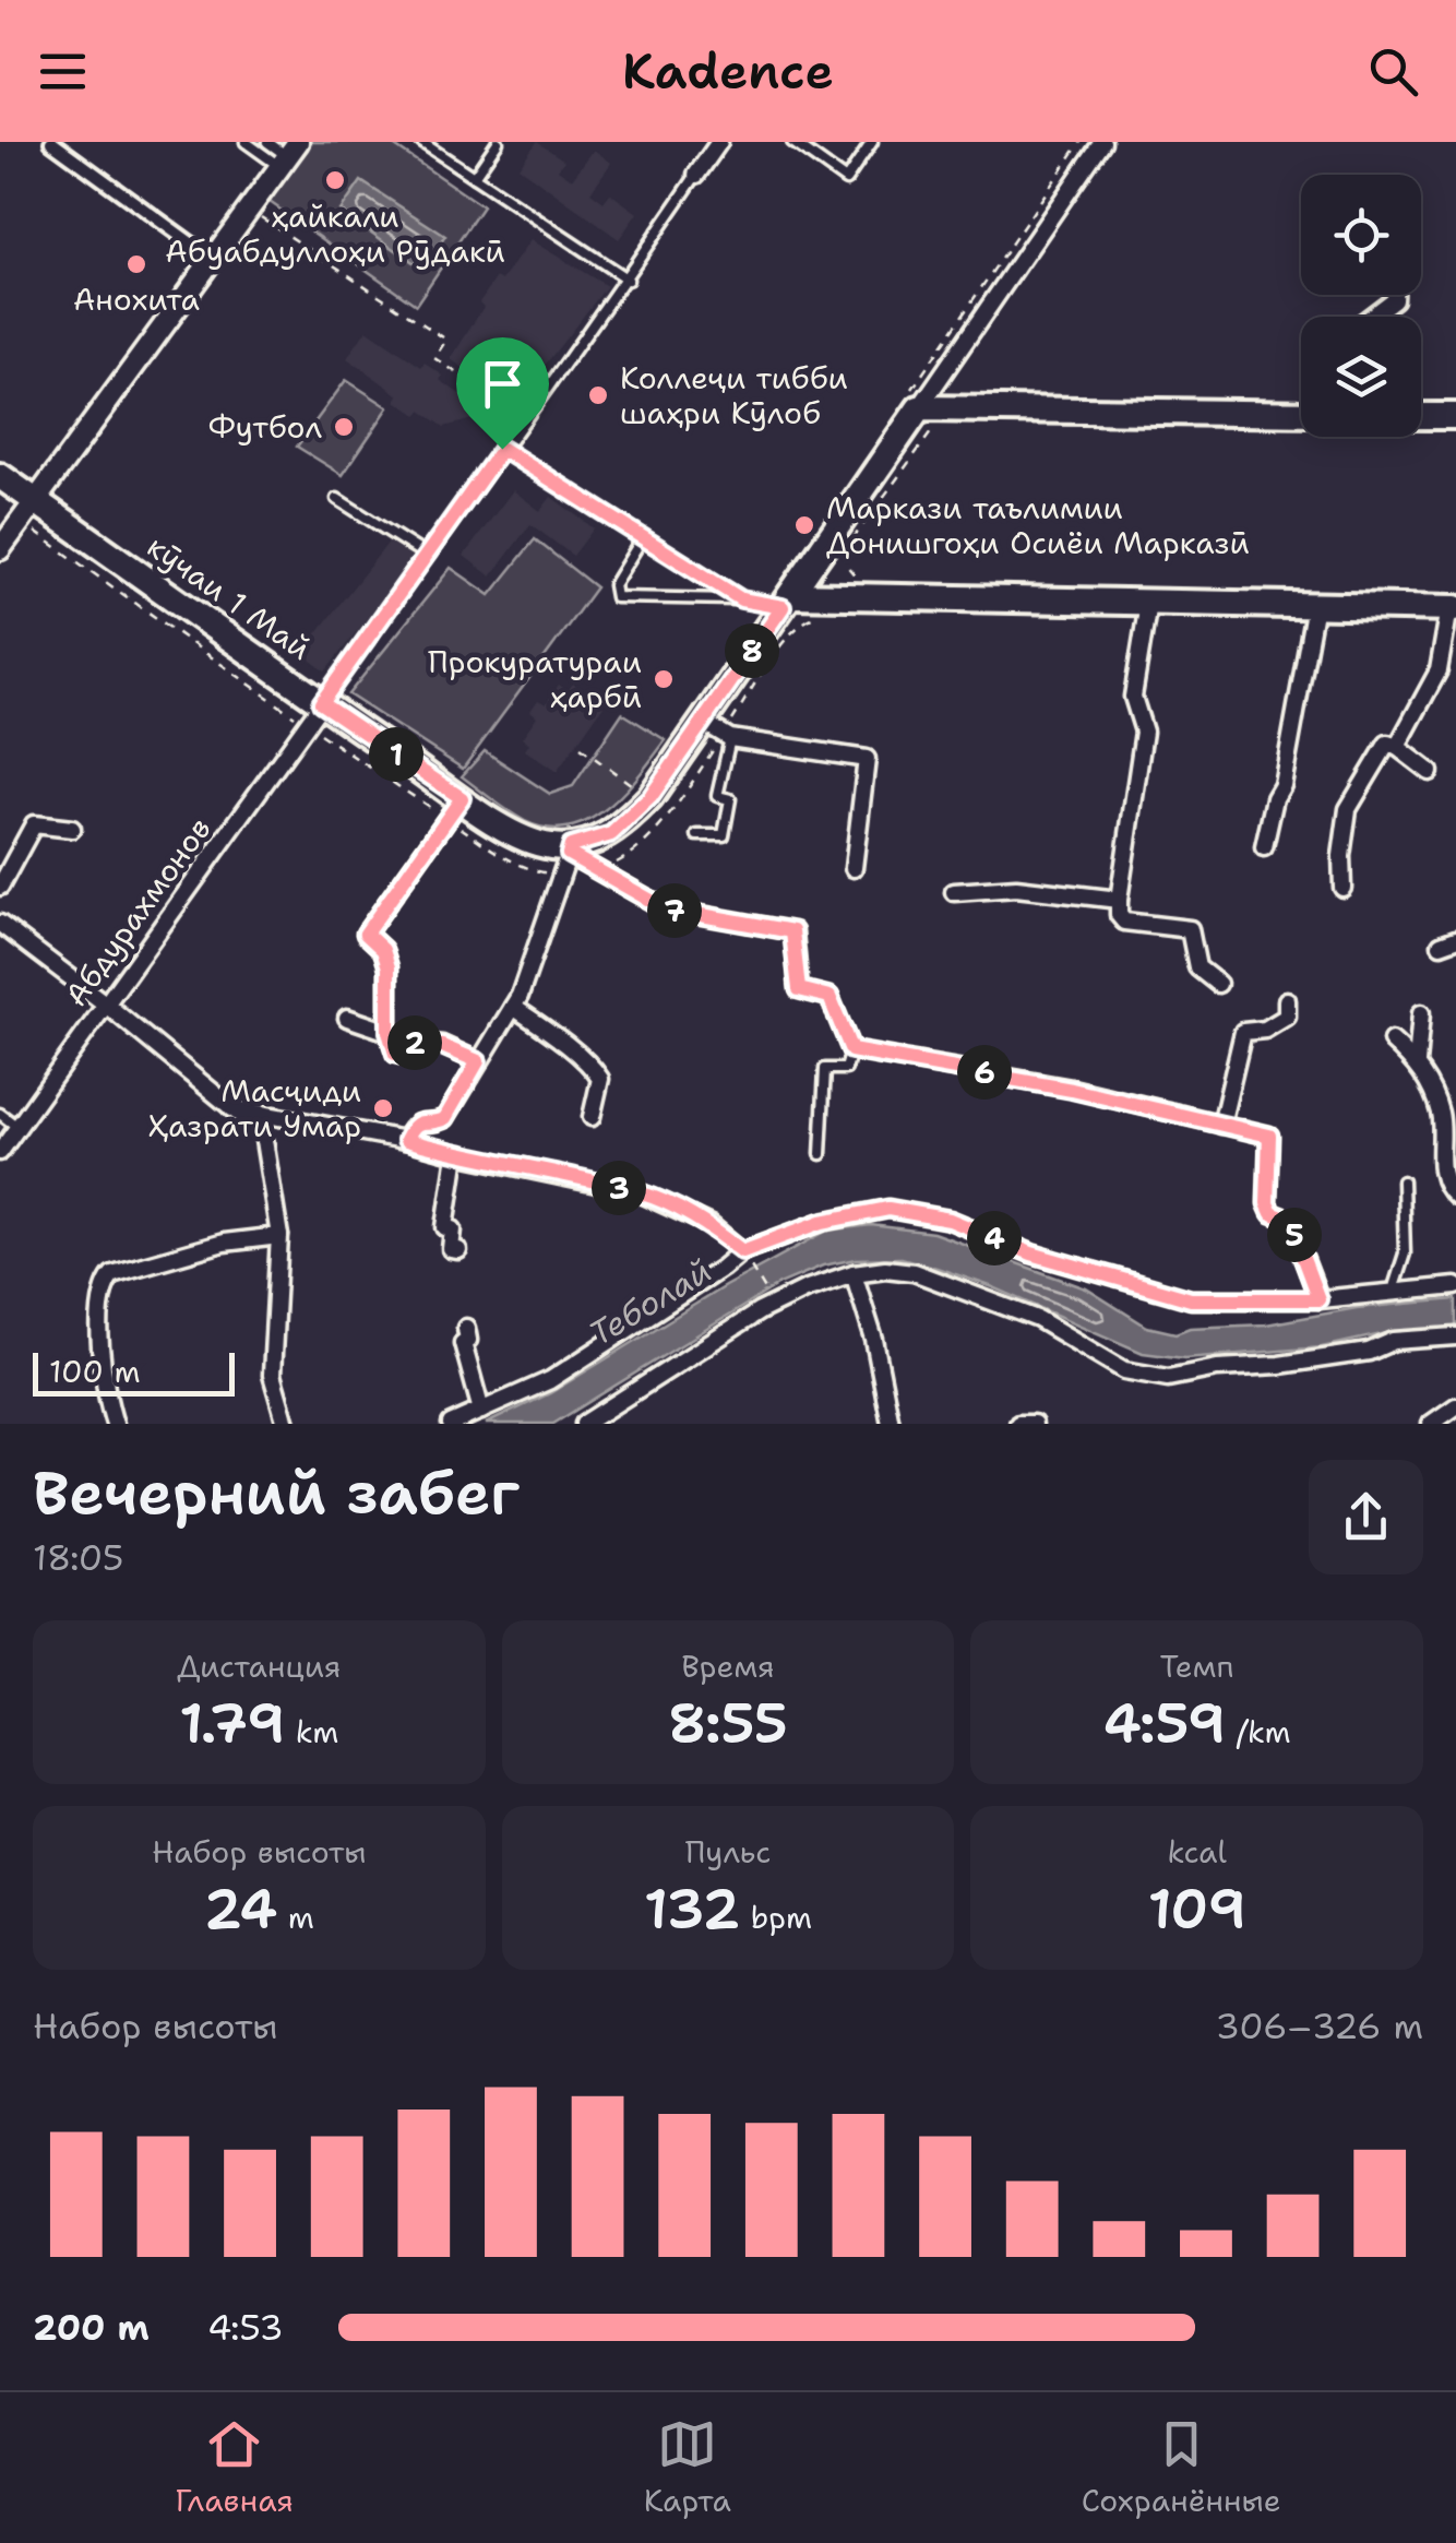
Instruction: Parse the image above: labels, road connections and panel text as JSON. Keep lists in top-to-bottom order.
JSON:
{
  "streets": {
    "main road": ["кӯчаи 1 Май"],
    "street": ["Абдурахмонов"]
  },
  "crossings": [
    ["кӯчаи 1 Май", "Абдурахмонов"]
  ],
  "water": ["Теболай"],
  "places": [
    "ҳайкали Абуабдуллоҳи Рӯдакӣ",
    "Анохита",
    "Коллеҷи тибби шаҳри Кӯлоб",
    "Футбол",
    "Маркази таълимии Донишгоҳи Осиёи Марказӣ",
    "Прокуратураи ҳарбӣ",
    "Масҷиди Ҳазрати Умар"
  ],
  "scale_bar": "100 m",
  "page": {
    "header": "Kadence",
    "pins": [
      "8",
      "1",
      "7",
      "2",
      "6",
      "3",
      "5",
      "4"
    ],
    "scale": "100 m",
    "heading": ["Вечерний забег", "18:05"],
    "stats": [
      ["Дистанция", "1.79 km"],
      ["Время", "8:55"],
      ["Темп", "4:59 /km"],
      ["Набор высоты", "24 m"],
      ["Пульс", "132 bpm"],
      ["kcal", "109"]
    ],
    "chart": ["Набор высоты", "306–326 m"],
    "list": [
      {
        "name": "200 m",
        "note": "4:53"
      }
    ],
    "tabs": ["Главная", "Карта", "Сохранённые"]
  }
}
